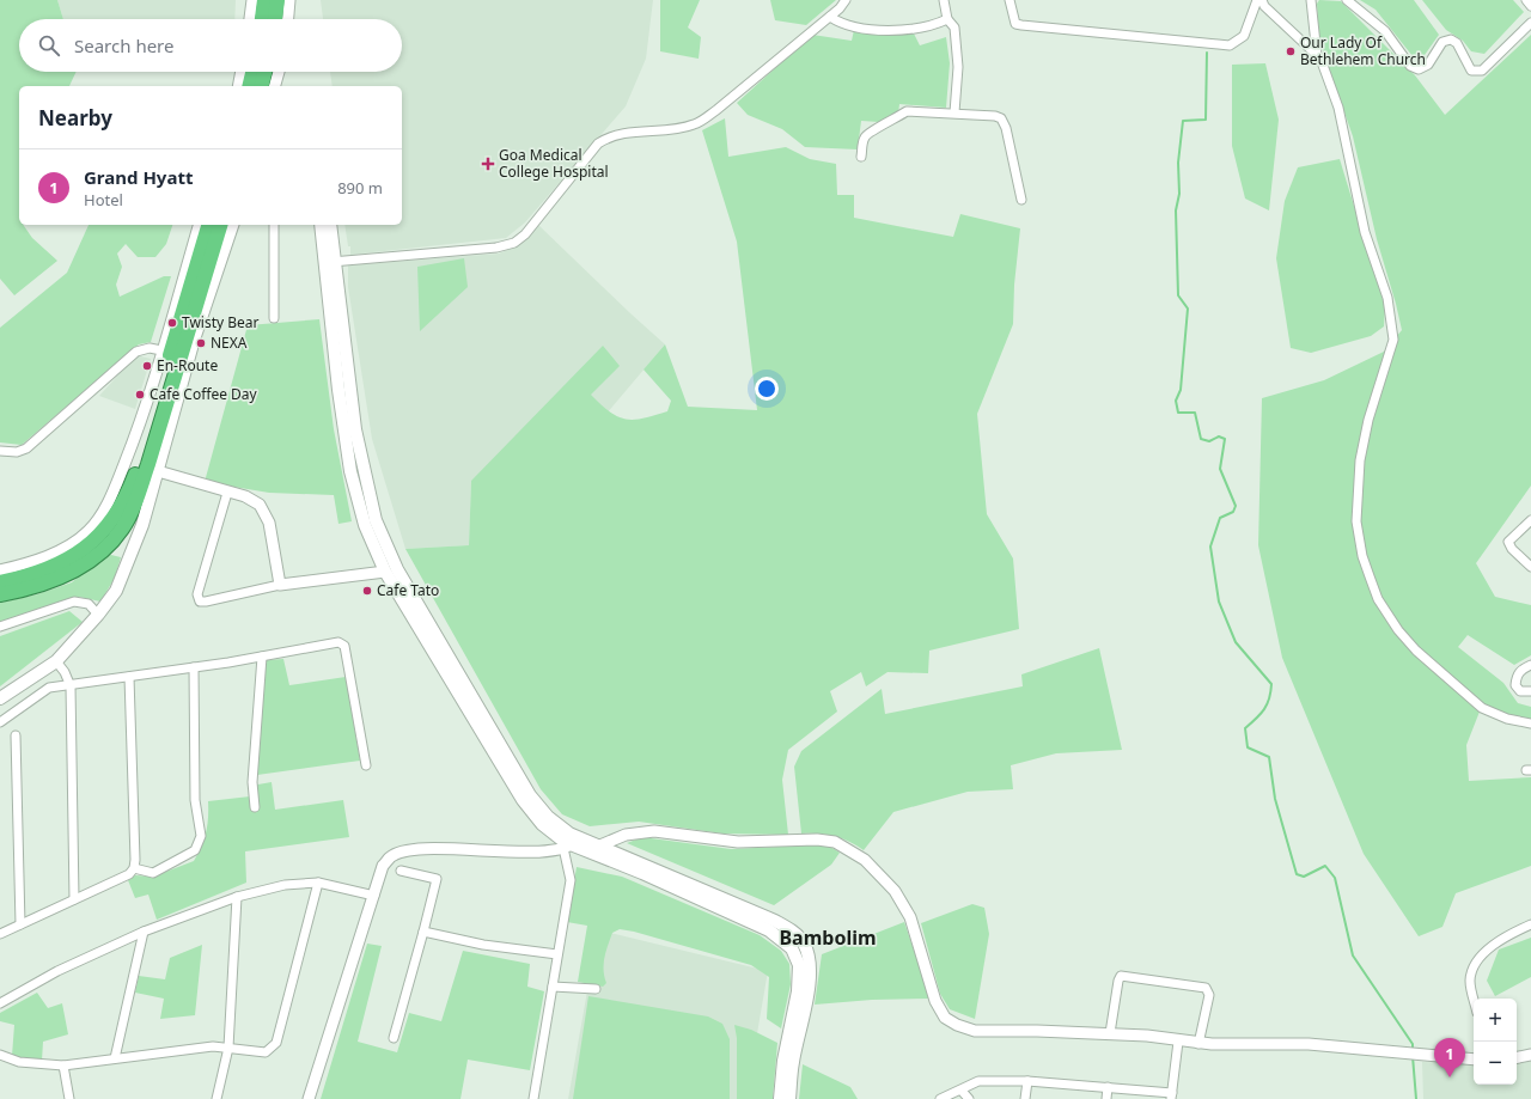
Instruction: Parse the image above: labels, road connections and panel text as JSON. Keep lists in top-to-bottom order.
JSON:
{
  "districts": ["Bambolim"],
  "places": {
    "other": [
      "Our Lady Of Bethlehem Church",
      "Twisty Bear",
      "NEXA",
      "En-Route",
      "Cafe Coffee Day",
      "Cafe Tato"
    ],
    "health": ["Goa Medical College Hospital"]
  },
  "page": {
    "search": "Search here",
    "heading": "Nearby",
    "list": [
      {
        "mark": "1",
        "name": "Grand Hyatt",
        "note": "Hotel",
        "value": "890 m"
      }
    ],
    "map_buttons": ["+", "−"],
    "pins": "1"
  }
}
